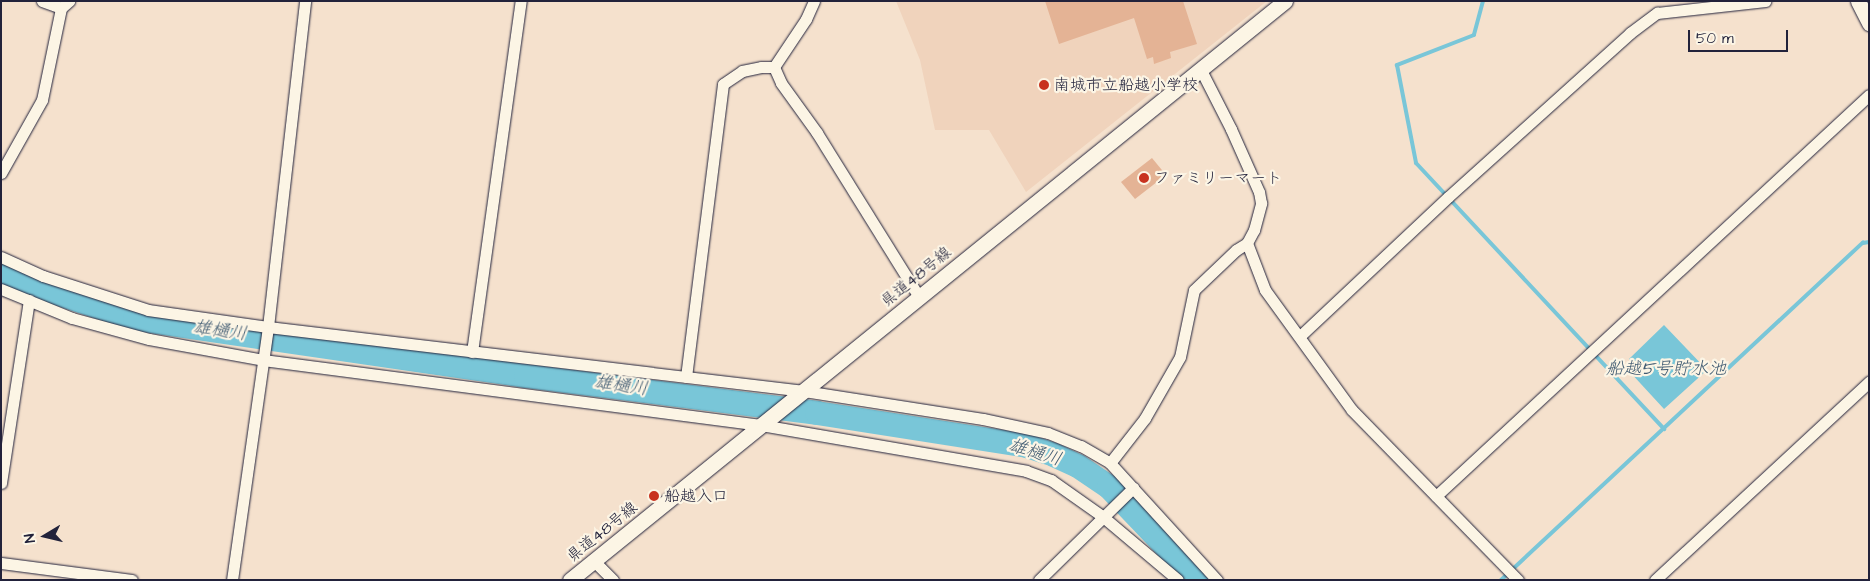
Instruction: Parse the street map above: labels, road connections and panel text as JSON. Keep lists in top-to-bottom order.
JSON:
{
  "streets": {
    "main road": ["県道48号線"]
  },
  "water": ["雄樋川", "船越5号貯水池"],
  "places": ["南城市立船越小学校", "ファミリーマート", "船越入口"],
  "scale_bar": "50 m",
  "north": "left"
}
